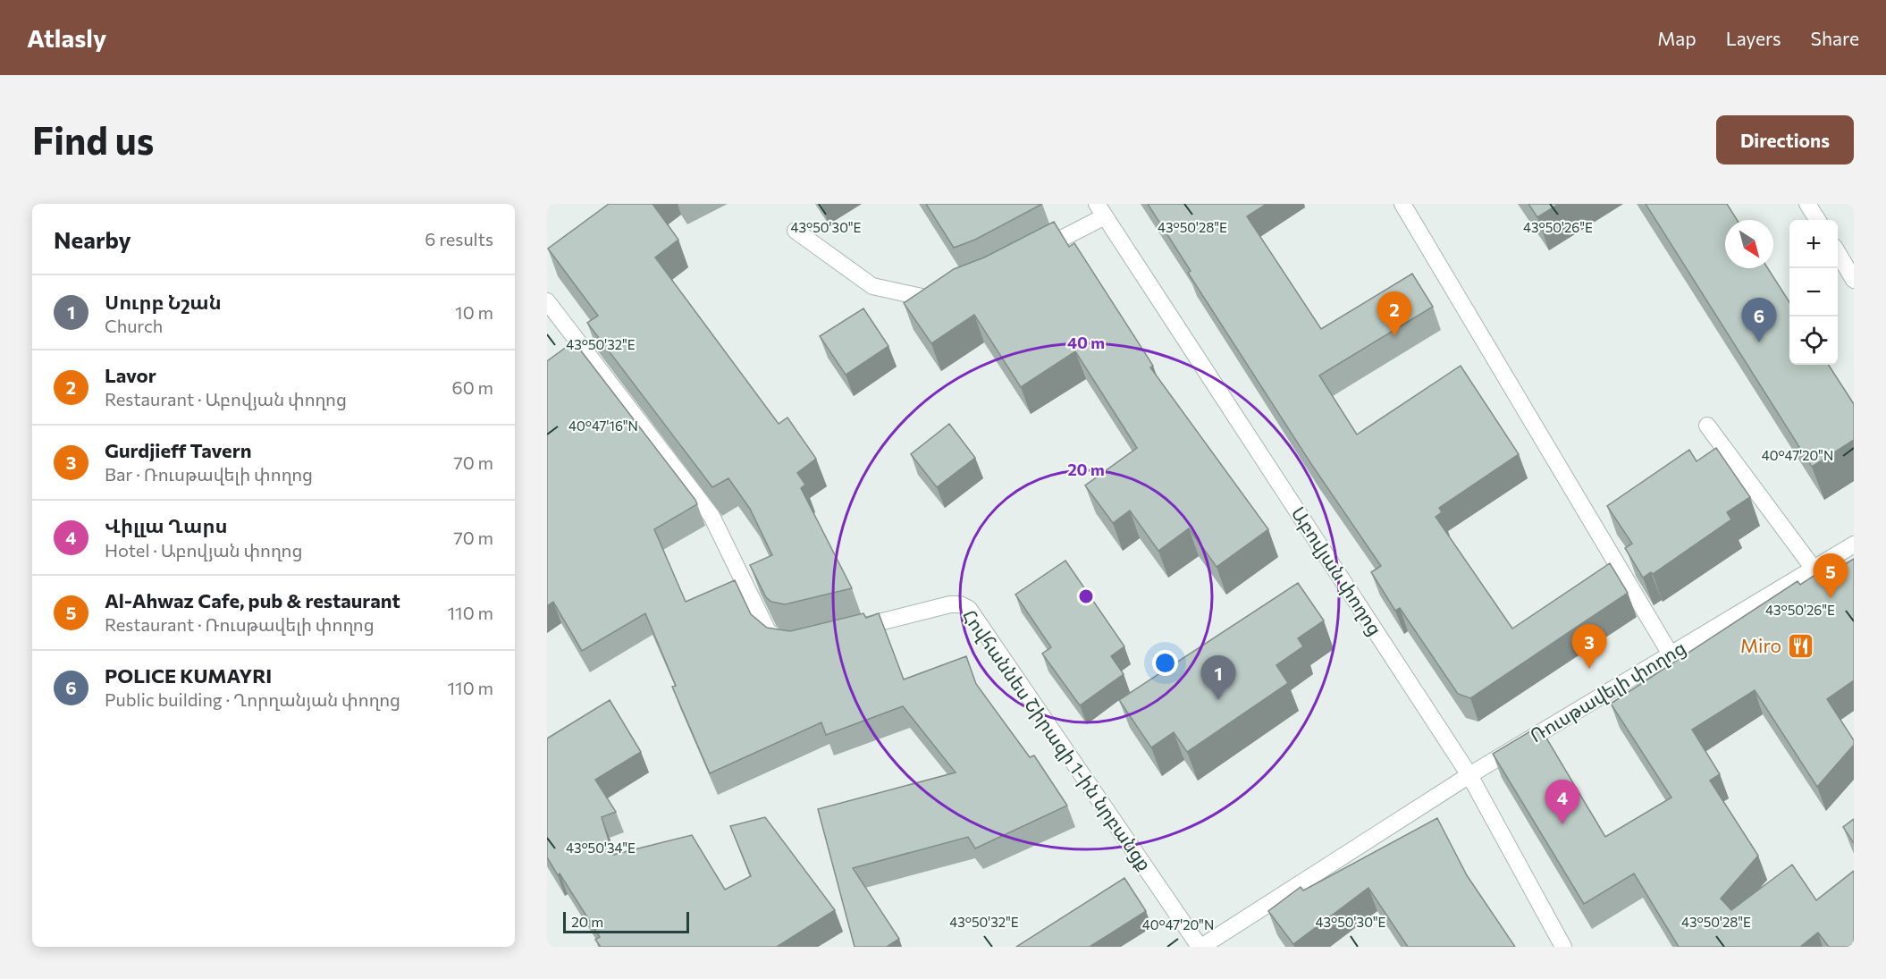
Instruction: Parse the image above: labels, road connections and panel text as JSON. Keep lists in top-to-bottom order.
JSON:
{
  "streets": {
    "street": ["Աբովյան փողոց", "Ռուսթավելի փողոց", "Հովհաննես Շիրազի 1-ին նրբանցք"]
  },
  "crossings": [
    ["Աբովյան փողոց", "Ռուսթավելի փողոց"],
    ["Ռուսթավելի փողոց", "Հովհաննես Շիրազի 1-ին նրբանցք"]
  ],
  "places": {
    "restaurant": ["Miro"]
  },
  "scale_bar": "20 m",
  "north": "bottom right",
  "page": {
    "header": "Atlasly",
    "nav": ["Map", "Layers", "Share"],
    "buttons": "Directions",
    "title": "Find us",
    "heading": ["Nearby", "6 results"],
    "map_buttons": ["+", "−"],
    "list": [
      {
        "mark": "1",
        "name": "Սուրբ Նշան",
        "note": "Church",
        "value": "10 m"
      },
      {
        "mark": "2",
        "name": "Lavor",
        "note": "Restaurant · Աբովյան փողոց",
        "value": "60 m"
      },
      {
        "mark": "3",
        "name": "Gurdjieff Tavern",
        "note": "Bar · Ռուսթավելի փողոց",
        "value": "70 m"
      },
      {
        "mark": "4",
        "name": "Վիլլա Ղարս",
        "note": "Hotel · Աբովյան փողոց",
        "value": "70 m"
      },
      {
        "mark": "5",
        "name": "Al-Ahwaz Cafe, pub & restaurant",
        "note": "Restaurant · Ռուսթավելի փողոց",
        "value": "110 m"
      },
      {
        "mark": "6",
        "name": "POLICE KUMAYRI",
        "note": "Public building · Ղորղանյան փողոց",
        "value": "110 m"
      }
    ],
    "pins": [
      "2",
      "6",
      "5",
      "3",
      "1",
      "4"
    ],
    "scale": "20 m"
  },
  "coordinates": [
    "43°50'30\"E",
    "43°50'28\"E",
    "43°50'26\"E",
    "43°50'32\"E",
    "40°47'16\"N",
    "40°47'20\"N",
    "43°50'34\"E"
  ],
  "rings": ["40 m", "20 m"]
}
